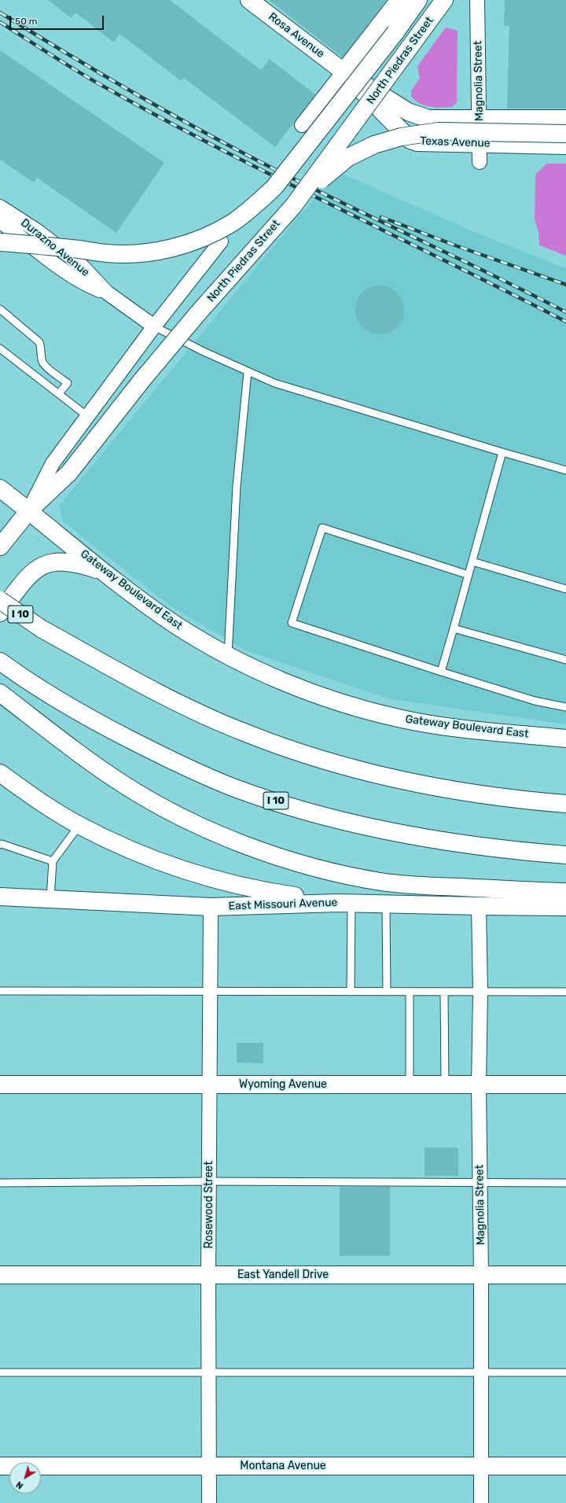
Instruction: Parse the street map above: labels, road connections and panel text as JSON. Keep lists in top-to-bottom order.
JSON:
{
  "streets": {
    "main road": [
      "Rosa Avenue",
      "North Piedras Street",
      "Texas Avenue",
      "Gateway Boulevard East",
      "I 10",
      "East Missouri Avenue",
      "Wyoming Avenue",
      "East Yandell Drive",
      "Montana Avenue"
    ],
    "street": ["Magnolia Street", "Durazno Avenue", "Rosewood Street"]
  },
  "crossings": [
    ["Rosa Avenue", "Texas Avenue"],
    ["North Piedras Street", "Durazno Avenue"],
    ["North Piedras Street", "Gateway Boulevard East"],
    ["Magnolia Street", "Texas Avenue"],
    ["Magnolia Street", "East Missouri Avenue"],
    ["Magnolia Street", "Wyoming Avenue"],
    ["Magnolia Street", "East Yandell Drive"],
    ["Magnolia Street", "Montana Avenue"],
    ["East Missouri Avenue", "Rosewood Street"],
    ["Wyoming Avenue", "Rosewood Street"],
    ["Rosewood Street", "East Yandell Drive"],
    ["Rosewood Street", "Montana Avenue"]
  ],
  "scale_bar": "50 m",
  "north": "bottom left"
}
